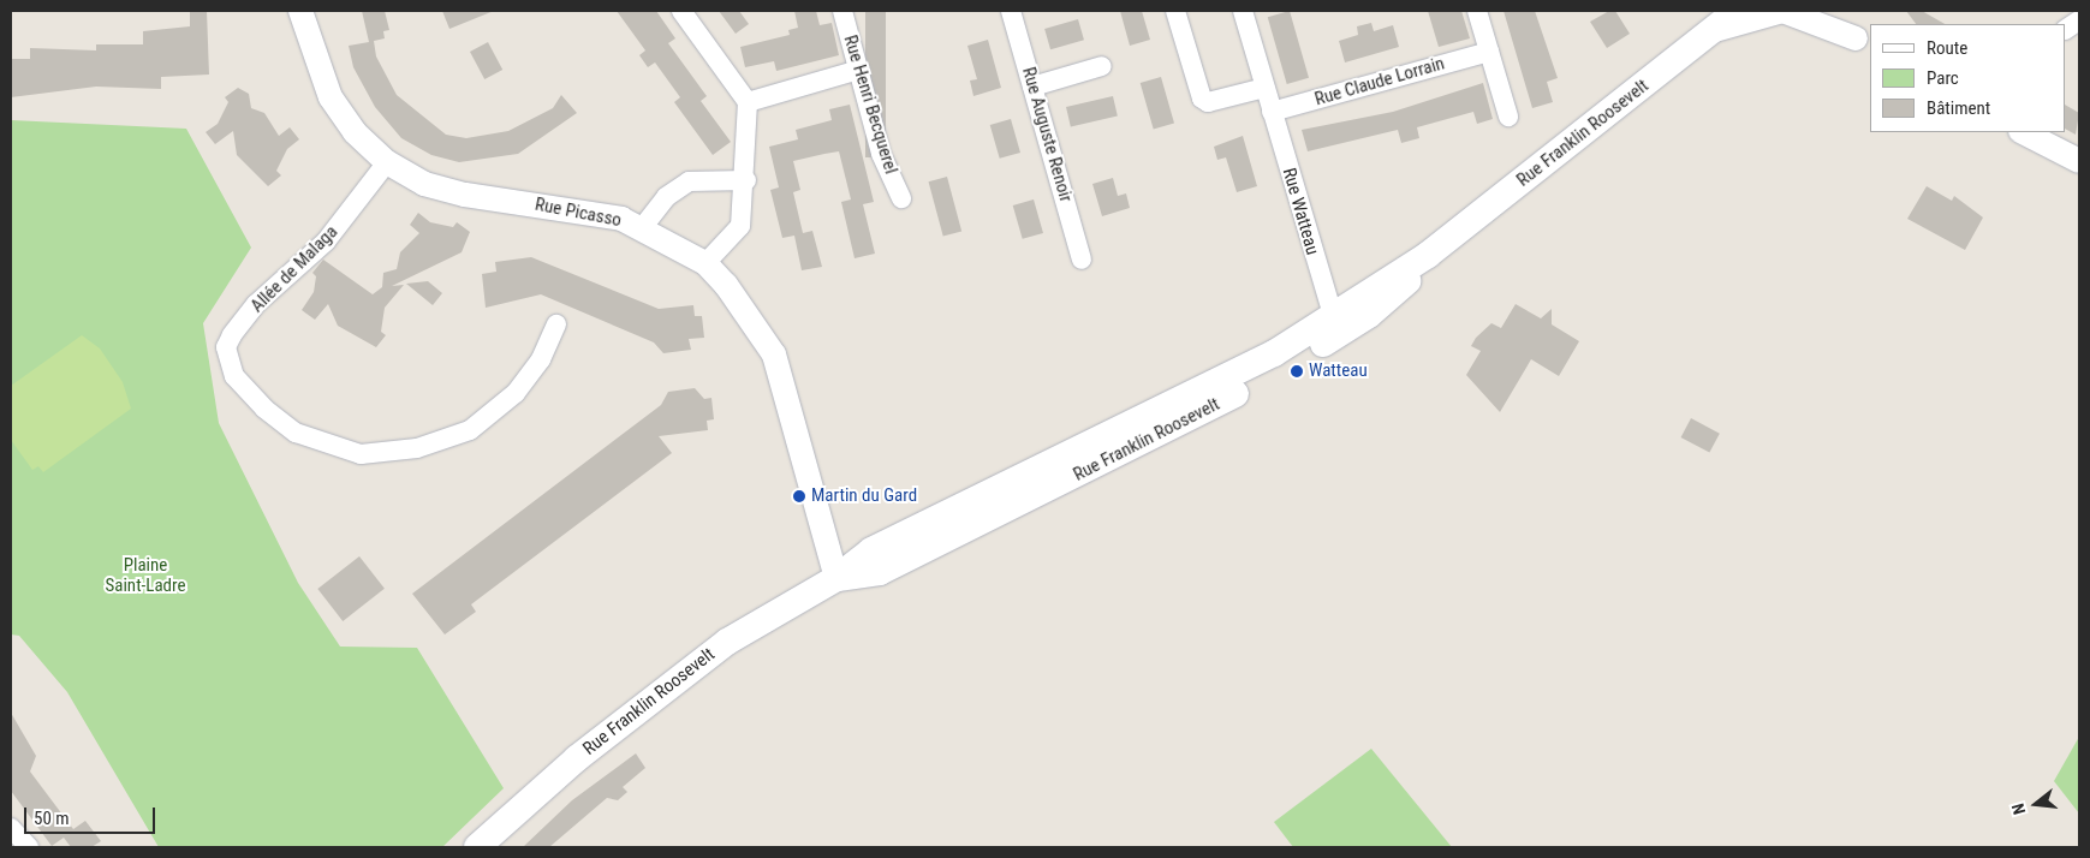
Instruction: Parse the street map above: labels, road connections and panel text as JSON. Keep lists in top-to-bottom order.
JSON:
{
  "streets": {
    "main road": ["Rue Franklin Roosevelt"],
    "street": [
      "Rue Claude Lorrain",
      "Rue Henri Becquerel",
      "Rue Auguste Renoir",
      "Rue Watteau",
      "Rue Picasso",
      "Allée de Malaga"
    ]
  },
  "crossings": [
    ["Rue Claude Lorrain", "Rue Watteau"],
    ["Rue Franklin Roosevelt", "Rue Watteau"],
    ["Rue Franklin Roosevelt", "Rue Picasso"],
    ["Rue Picasso", "Allée de Malaga"]
  ],
  "parks": ["Plaine Saint-Ladre"],
  "places": ["Watteau", "Martin du Gard"],
  "legend": ["Route", "Parc", "Bâtiment"],
  "scale_bar": "50 m",
  "north": "left"
}
